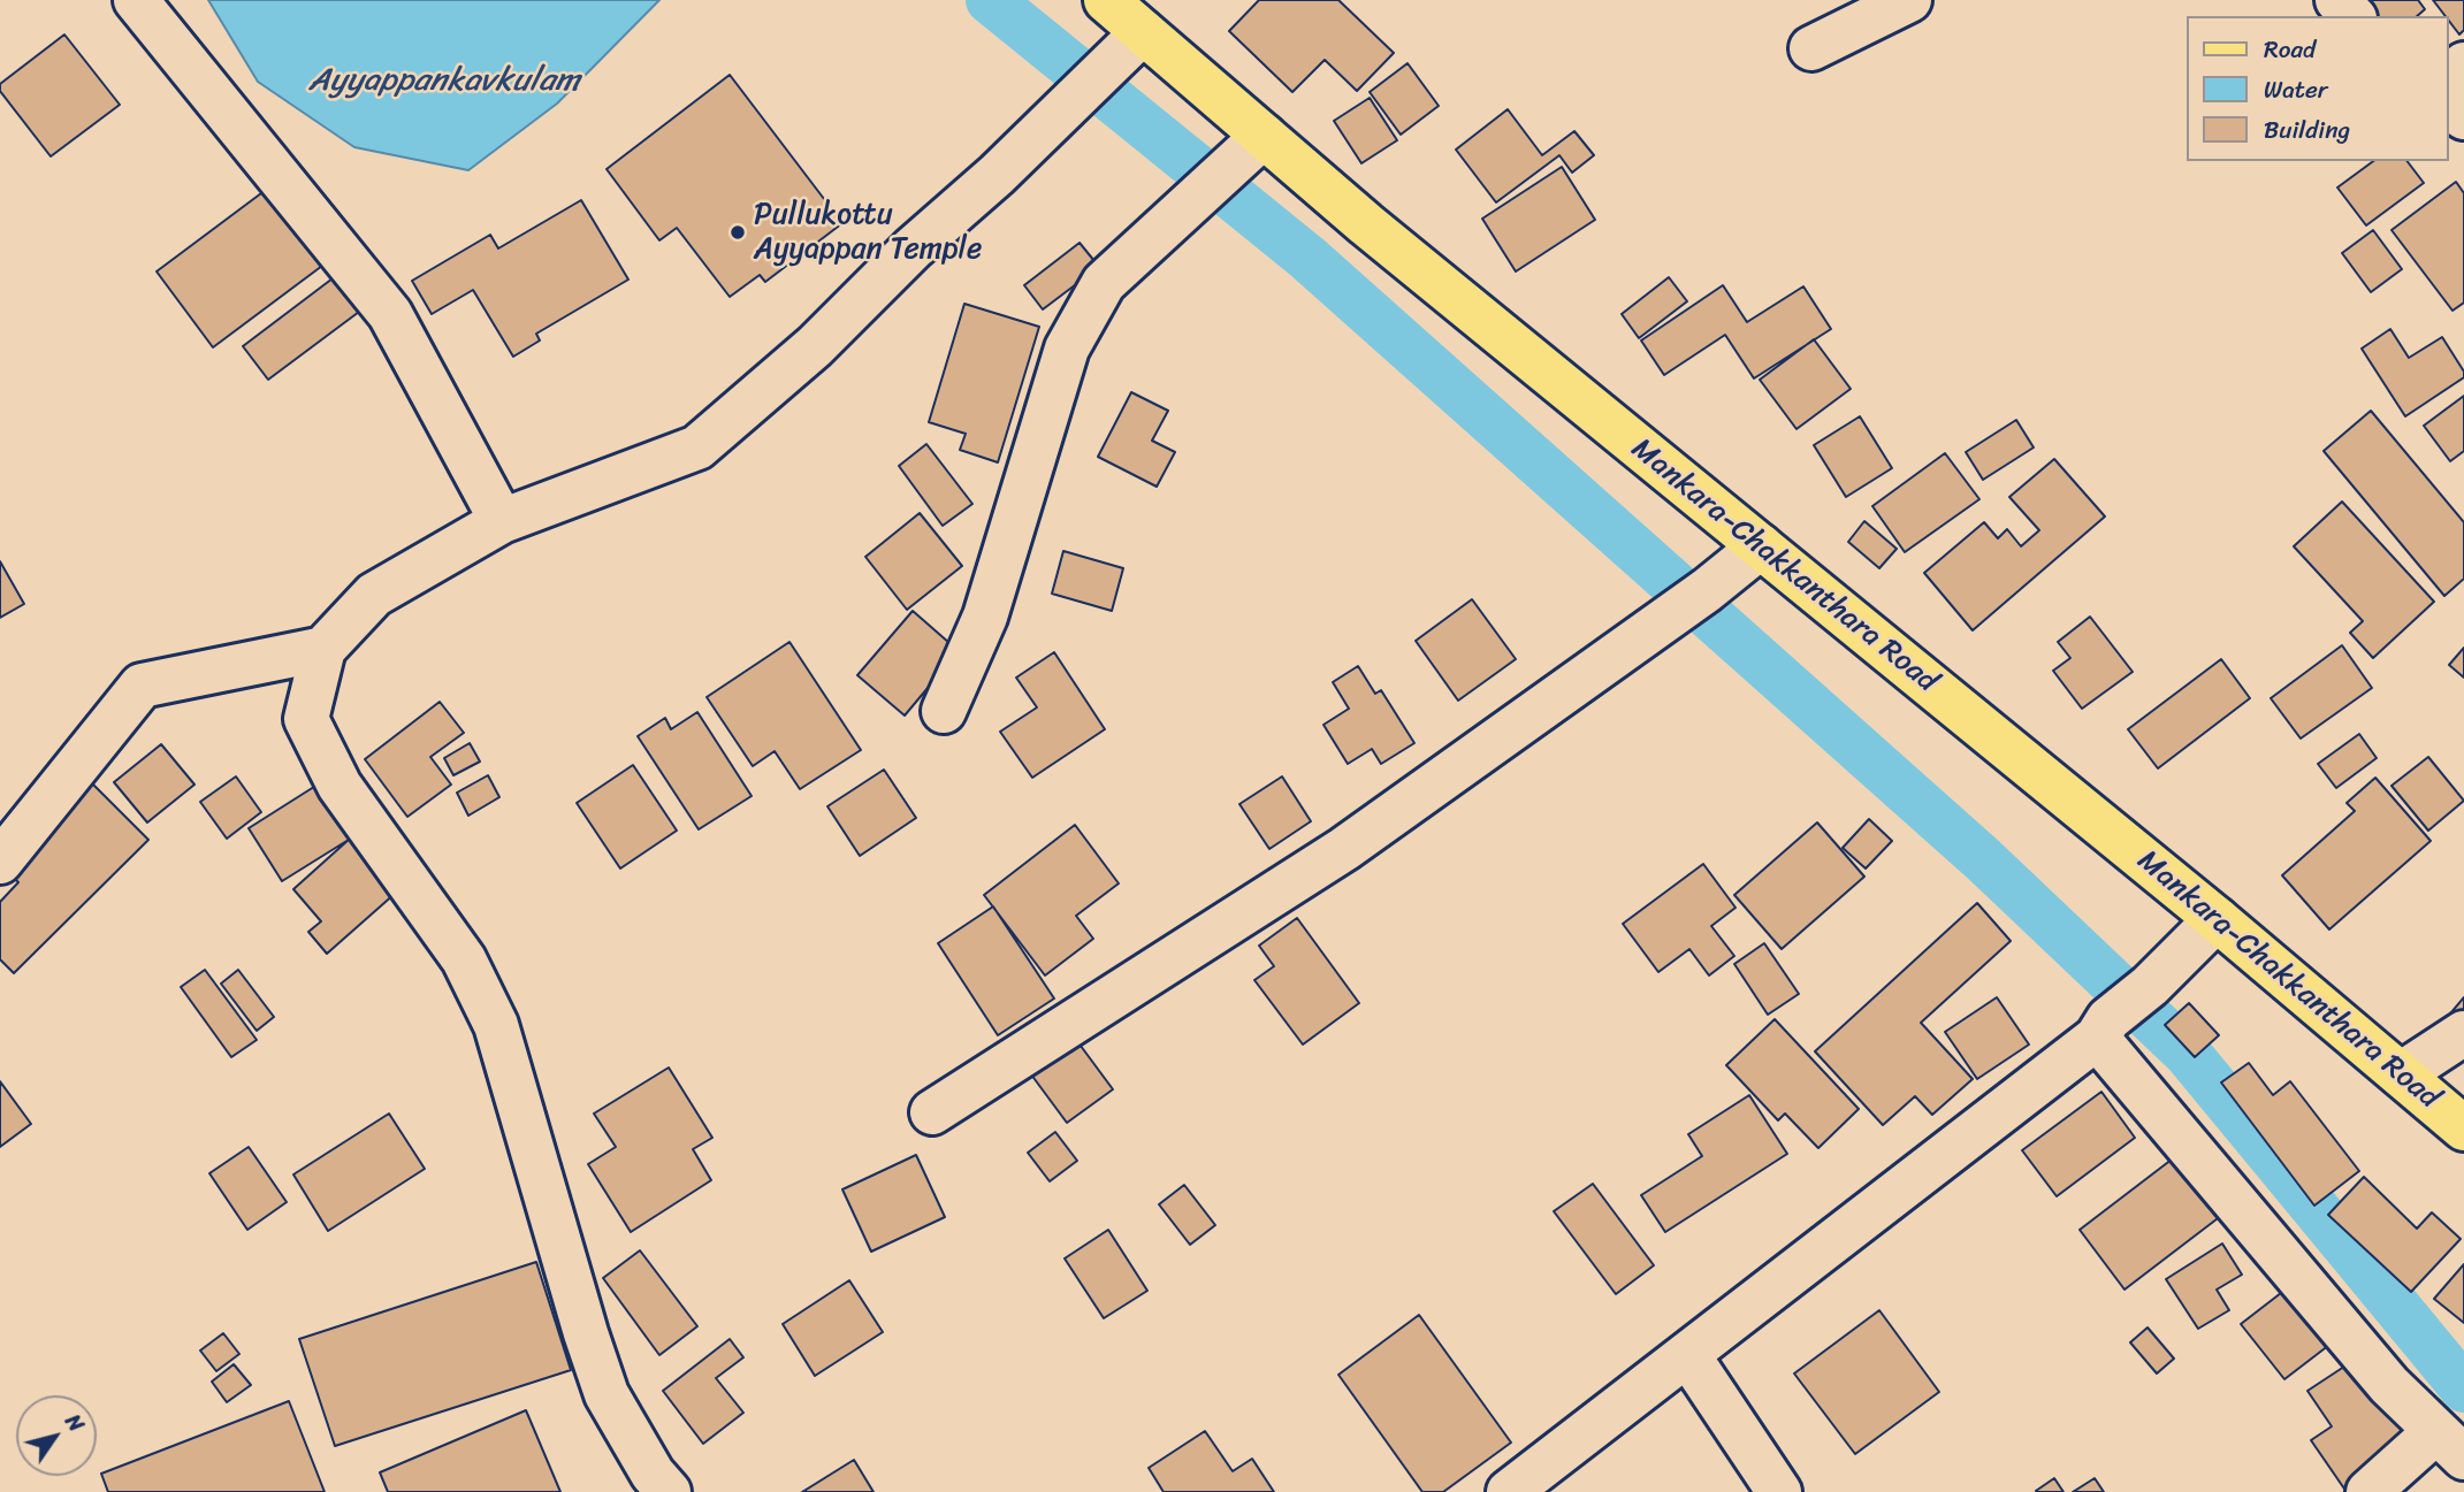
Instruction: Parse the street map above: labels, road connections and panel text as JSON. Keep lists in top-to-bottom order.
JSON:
{
  "streets": {
    "main road": ["Mankara-Chakkanthara Road"]
  },
  "water": ["Ayyappankavkulam"],
  "places": ["Pullukottu Ayyappan Temple"],
  "legend": ["Road", "Water", "Building"],
  "north": "top right"
}
